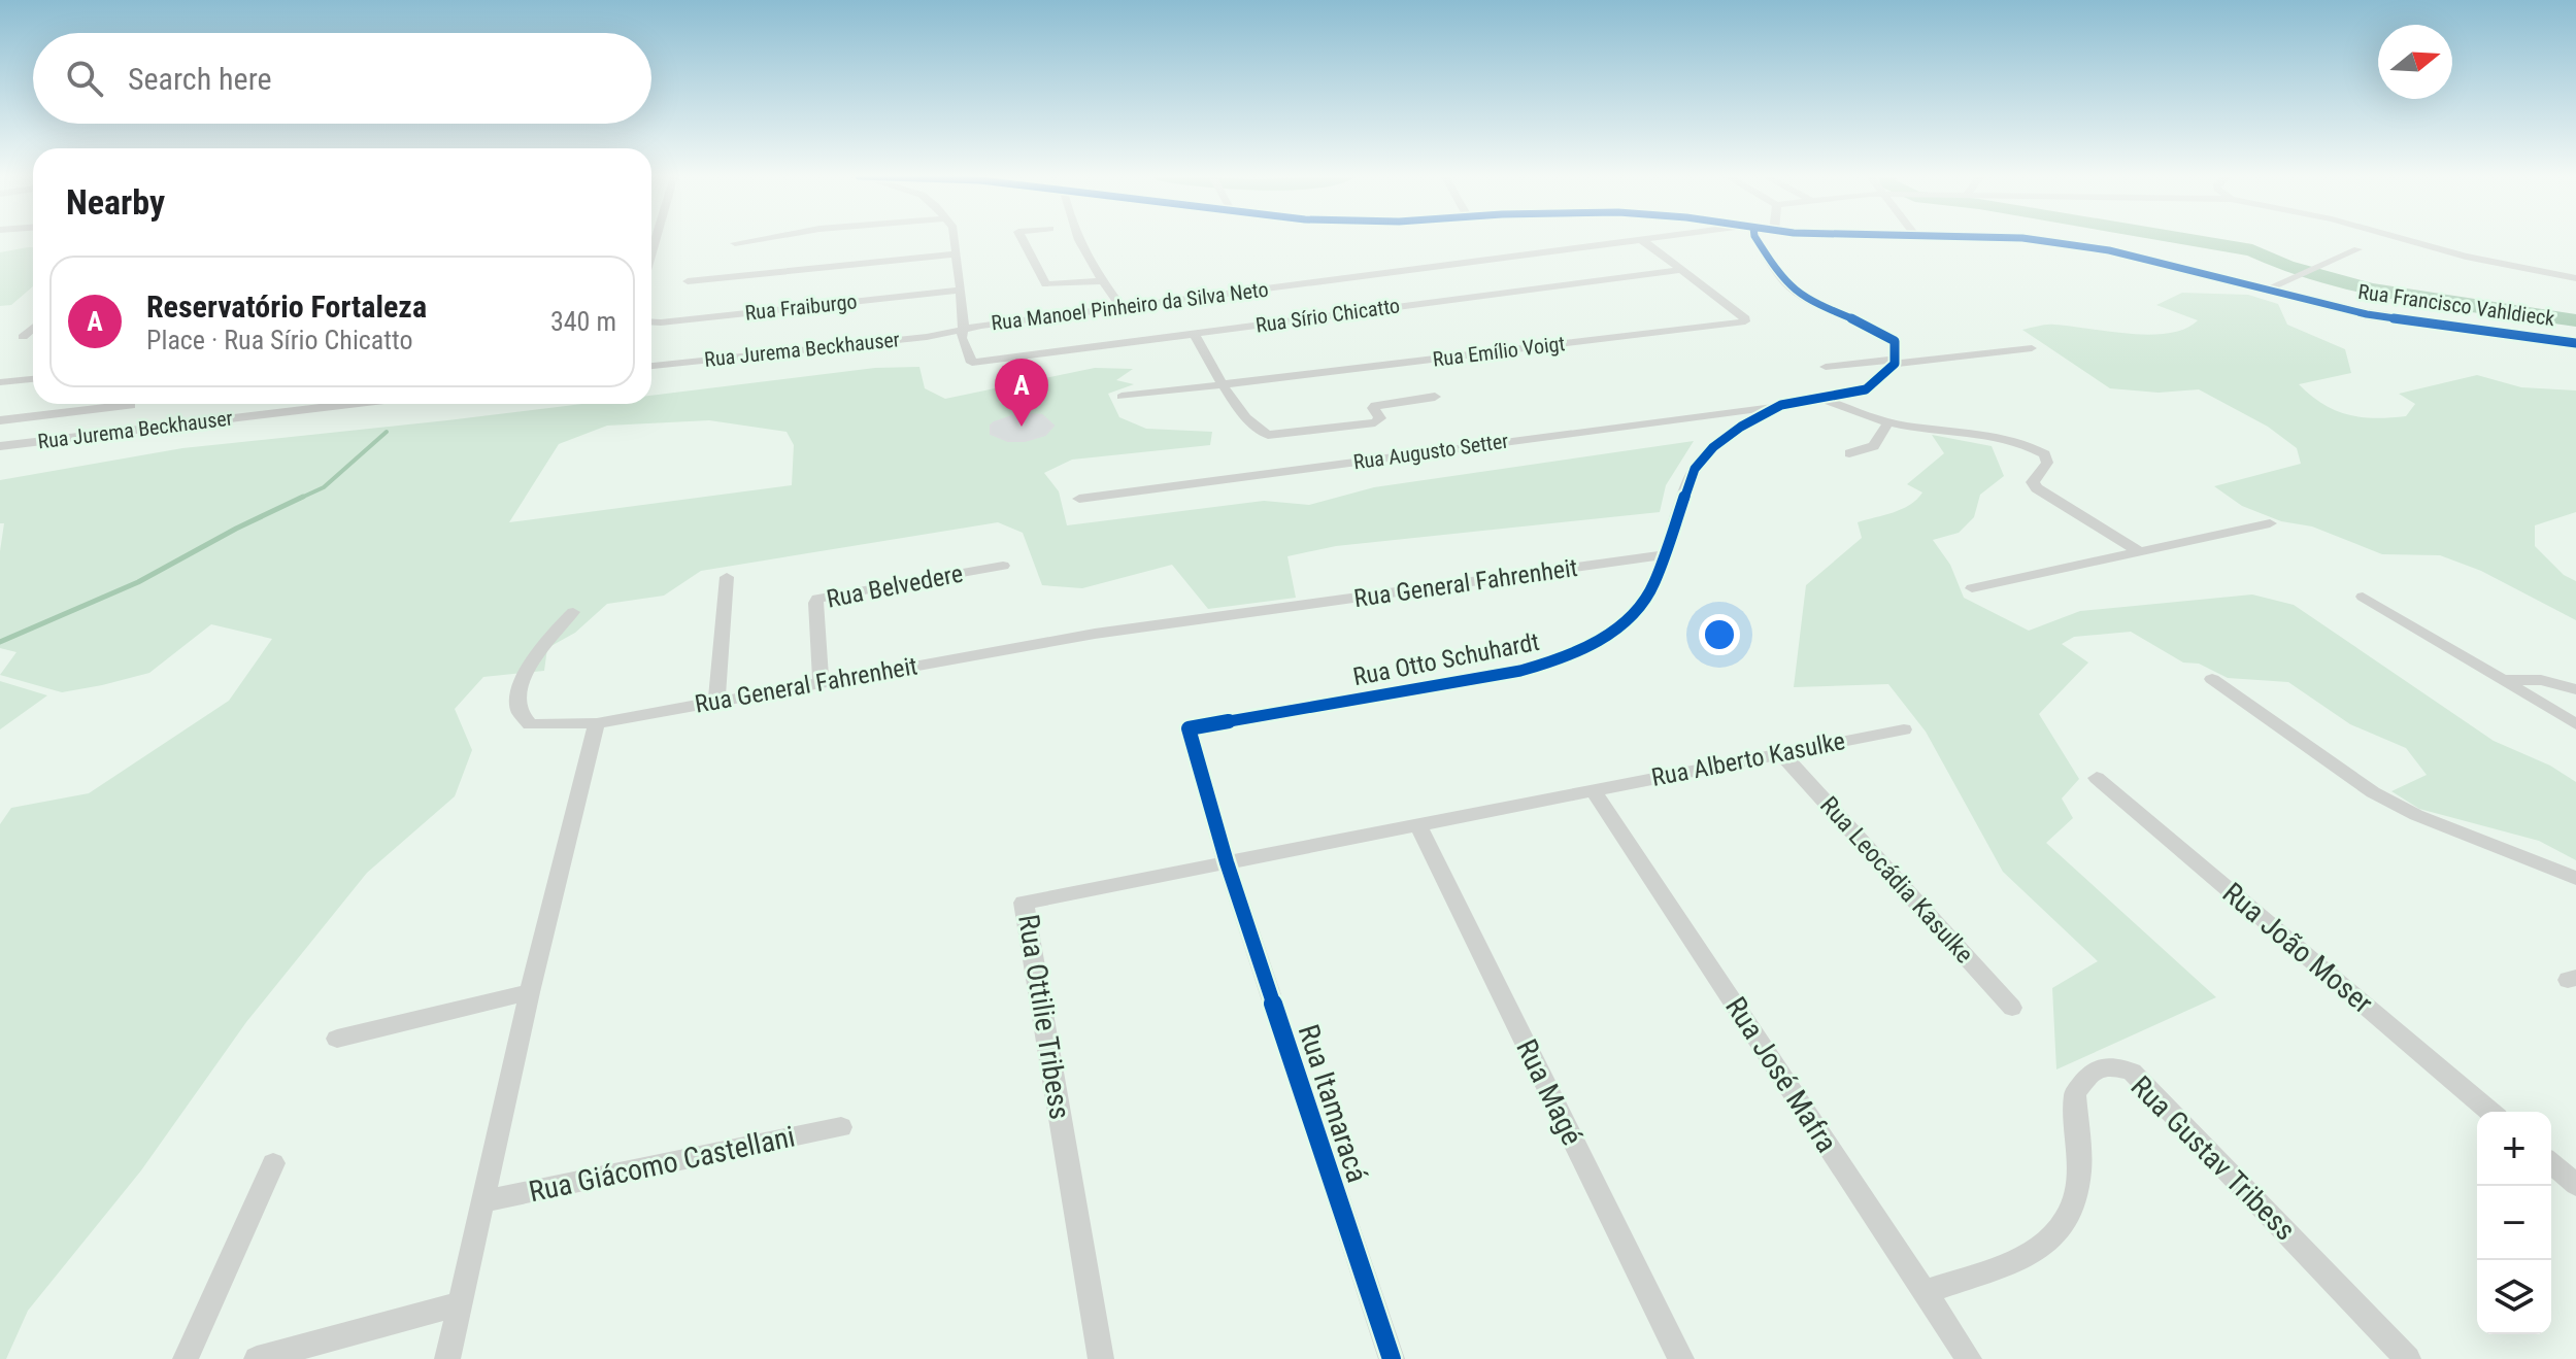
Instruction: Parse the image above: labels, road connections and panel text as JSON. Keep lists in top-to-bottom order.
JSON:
{
  "streets": {
    "main road": ["Rua Francisco Vahldieck"],
    "street": [
      "Rua Manoel Pinheiro da Silva Neto",
      "Rua Fraiburgo",
      "Rua Sírio Chicatto",
      "Rua Jurema Beckhauser",
      "Rua Emílio Voigt",
      "Rua Augusto Setter",
      "Rua General Fahrenheit",
      "Rua Belvedere",
      "Rua Otto Schuhardt",
      "Rua Alberto Kasulke",
      "Rua Leocádia Kasulke",
      "Rua João Moser",
      "Rua Ottilie Tribess",
      "Rua José Mafra",
      "Rua Magé",
      "Rua Itamaracá",
      "Rua Gustav Tribess",
      "Rua Giácomo Castellani"
    ]
  },
  "crossings": [
    ["Rua Manoel Pinheiro da Silva Neto", "Rua Sírio Chicatto"],
    ["Rua Manoel Pinheiro da Silva Neto", "Rua Jurema Beckhauser"],
    ["Rua Manoel Pinheiro da Silva Neto", "Rua Emílio Voigt"],
    ["Rua Sírio Chicatto", "Rua Jurema Beckhauser"],
    ["Rua Sírio Chicatto", "Rua Emílio Voigt"],
    ["Rua Augusto Setter", "Rua Otto Schuhardt"],
    ["Rua General Fahrenheit", "Rua Belvedere"],
    ["Rua General Fahrenheit", "Rua Otto Schuhardt"],
    ["Rua Otto Schuhardt", "Rua Ottilie Tribess"],
    ["Rua Otto Schuhardt", "Rua Itamaracá"],
    ["Rua Alberto Kasulke", "Rua Leocádia Kasulke"],
    ["Rua Alberto Kasulke", "Rua Ottilie Tribess"],
    ["Rua Alberto Kasulke", "Rua José Mafra"],
    ["Rua Ottilie Tribess", "Rua José Mafra"],
    ["Rua Ottilie Tribess", "Rua Magé"],
    ["Rua Ottilie Tribess", "Rua Itamaracá"],
    ["Rua José Mafra", "Rua Gustav Tribess"]
  ],
  "north": "right",
  "page": {
    "search": "Search here",
    "heading": "Nearby",
    "list": [
      {
        "mark": "A",
        "name": "Reservatório Fortaleza",
        "note": "Place · Rua Sírio Chicatto",
        "value": "340 m"
      }
    ],
    "pins": "A",
    "map_buttons": ["+", "−"]
  }
}
